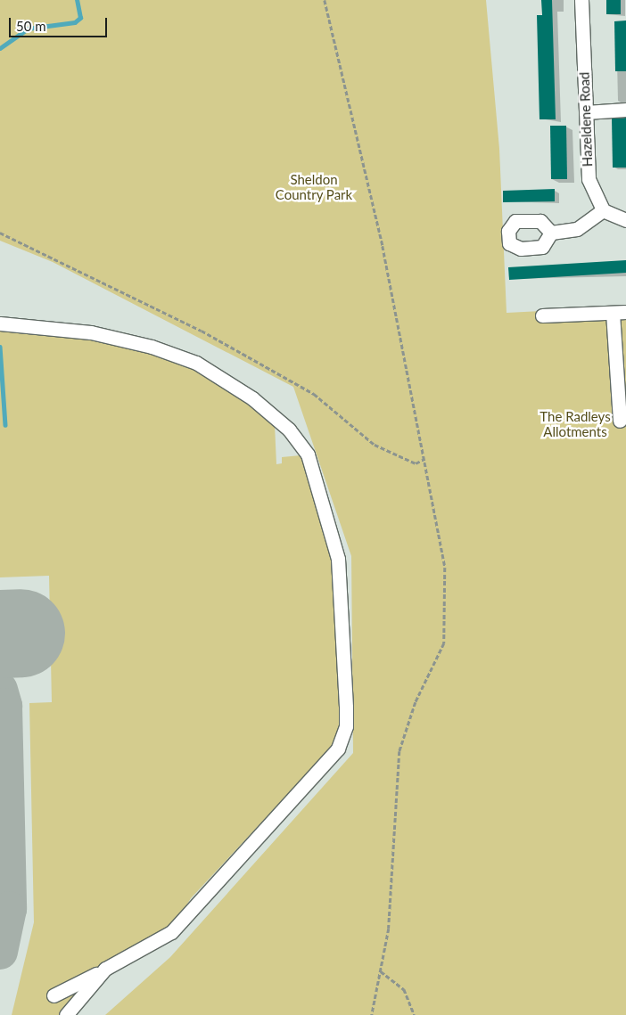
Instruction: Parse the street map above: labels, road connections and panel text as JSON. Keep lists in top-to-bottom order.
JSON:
{
  "streets": {
    "street": ["Hazeldene Road"]
  },
  "parks": ["Sheldon Country Park", "The Radleys Allotments"],
  "scale_bar": "50 m"
}
